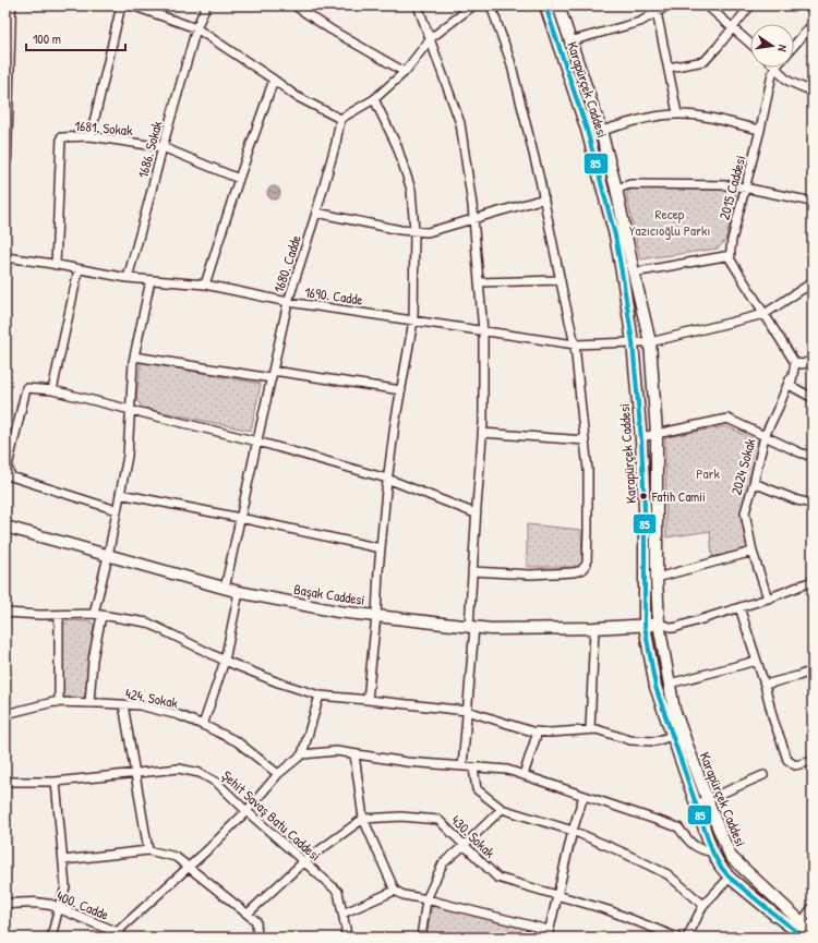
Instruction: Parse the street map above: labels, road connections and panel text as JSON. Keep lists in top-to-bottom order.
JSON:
{
  "streets": {
    "main road": ["Karapürçek Caddesi", "Başak Caddesi"],
    "street": [
      "1681. Sokak",
      "1686. Sokak",
      "2015 Caddesi",
      "1680. Cadde",
      "1690. Cadde",
      "2024 Sokak",
      "424. Sokak",
      "Şehit Savaş Batu Caddesi",
      "430. Sokak",
      "400. Cadde"
    ]
  },
  "crossings": [
    ["Karapürçek Caddesi", "1690. Cadde"],
    ["Karapürçek Caddesi", "Başak Caddesi"],
    ["1681. Sokak", "1686. Sokak"],
    ["1681. Sokak", "1690. Cadde"],
    ["1686. Sokak", "1690. Cadde"],
    ["1680. Cadde", "1690. Cadde"],
    ["1680. Cadde", "Başak Caddesi"]
  ],
  "parks": ["Recep Yazıcıoğlu Parkı", "Park"],
  "places": ["Fatih Camii"],
  "lines": ["transit line 85"],
  "scale_bar": "100 m",
  "north": "right"
}
